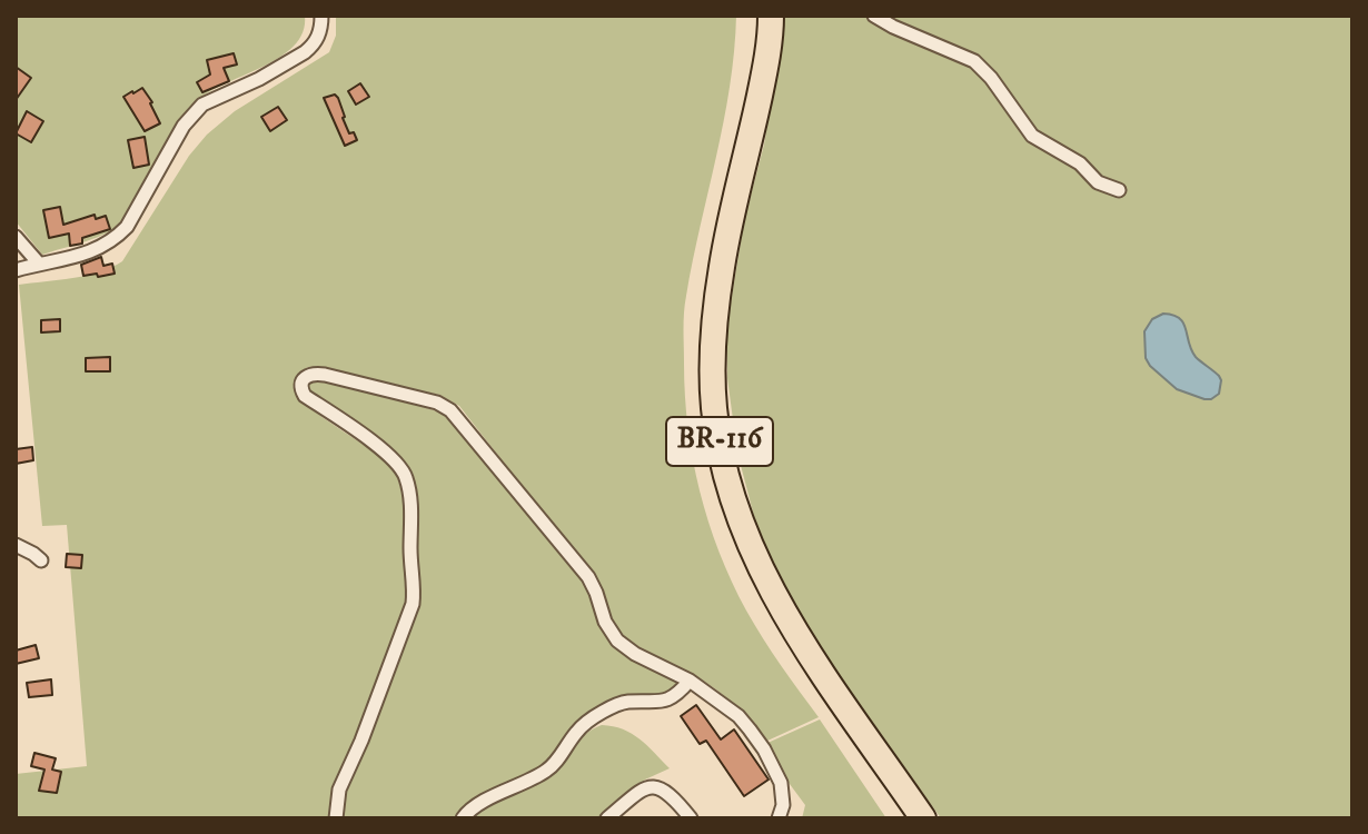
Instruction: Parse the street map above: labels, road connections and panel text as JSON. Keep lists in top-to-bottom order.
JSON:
{
  "streets": {
    "highway": ["BR-116"]
  }
}
